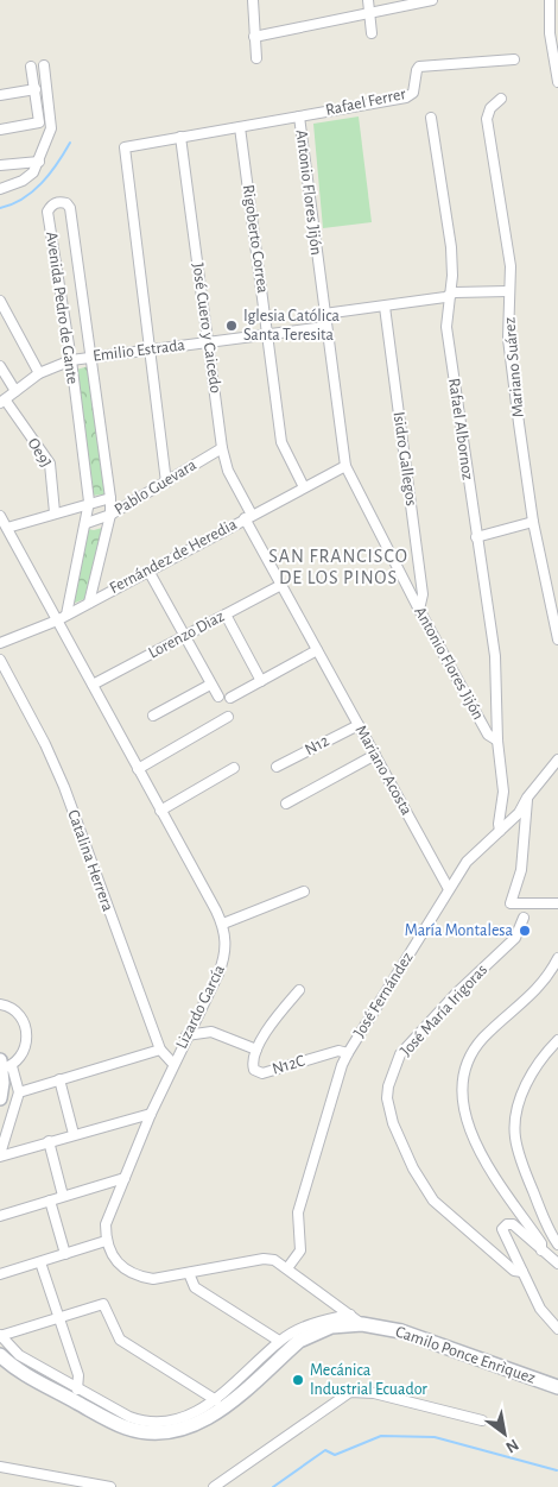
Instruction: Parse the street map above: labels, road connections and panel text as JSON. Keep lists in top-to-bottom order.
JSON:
{
  "streets": {
    "main road": ["Camilo Ponce Enrìquez"],
    "street": [
      "Rafael Ferrer",
      "Antonio Flores Jijón",
      "Rigoberto Correa",
      "Avenida Pedro de Gante",
      "José Cuero y Caicedo",
      "Emilio Estrada",
      "Mariano Suárez",
      "Rafael Albornoz",
      "Oe9J",
      "Isidro Gallegos",
      "Pablo Guevara",
      "Fernández de Heredia",
      "Lorenzo Diaz",
      "N12",
      "Mariano Acosta",
      "Catalina Herrera",
      "José Fernández",
      "Lizardo García",
      "José María Irigoras",
      "N12C"
    ]
  },
  "crossings": [
    ["Rafael Ferrer", "Antonio Flores Jijón"],
    ["Rafael Ferrer", "Rigoberto Correa"],
    ["Rafael Ferrer", "José Cuero y Caicedo"],
    ["Rafael Ferrer", "Emilio Estrada"],
    ["Antonio Flores Jijón", "Emilio Estrada"],
    ["Antonio Flores Jijón", "Rafael Albornoz"],
    ["Antonio Flores Jijón", "Isidro Gallegos"],
    ["Antonio Flores Jijón", "Fernández de Heredia"],
    ["Rigoberto Correa", "Emilio Estrada"],
    ["Rigoberto Correa", "Fernández de Heredia"],
    ["Avenida Pedro de Gante", "Emilio Estrada"],
    ["Avenida Pedro de Gante", "Pablo Guevara"],
    ["Avenida Pedro de Gante", "Fernández de Heredia"],
    ["José Cuero y Caicedo", "Emilio Estrada"],
    ["José Cuero y Caicedo", "Pablo Guevara"],
    ["José Cuero y Caicedo", "Fernández de Heredia"],
    ["José Cuero y Caicedo", "Mariano Acosta"],
    ["Emilio Estrada", "Oe9J"],
    ["Oe9J", "Pablo Guevara"],
    ["Pablo Guevara", "Lizardo García"],
    ["Fernández de Heredia", "Mariano Acosta"],
    ["Fernández de Heredia", "Lizardo García"],
    ["Lorenzo Diaz", "Mariano Acosta"],
    ["Lorenzo Diaz", "Lizardo García"],
    ["N12", "Mariano Acosta"],
    ["Mariano Acosta", "José Fernández"],
    ["Catalina Herrera", "Lizardo García"],
    ["José Fernández", "N12C"],
    ["Lizardo García", "N12C"]
  ],
  "districts": ["SAN FRANCISCO DE LOS PINOS"],
  "places": ["Iglesia Católica Santa Teresita", "María Montalesa", "Mecánica Industrial Ecuador"],
  "north": "bottom right"
}
